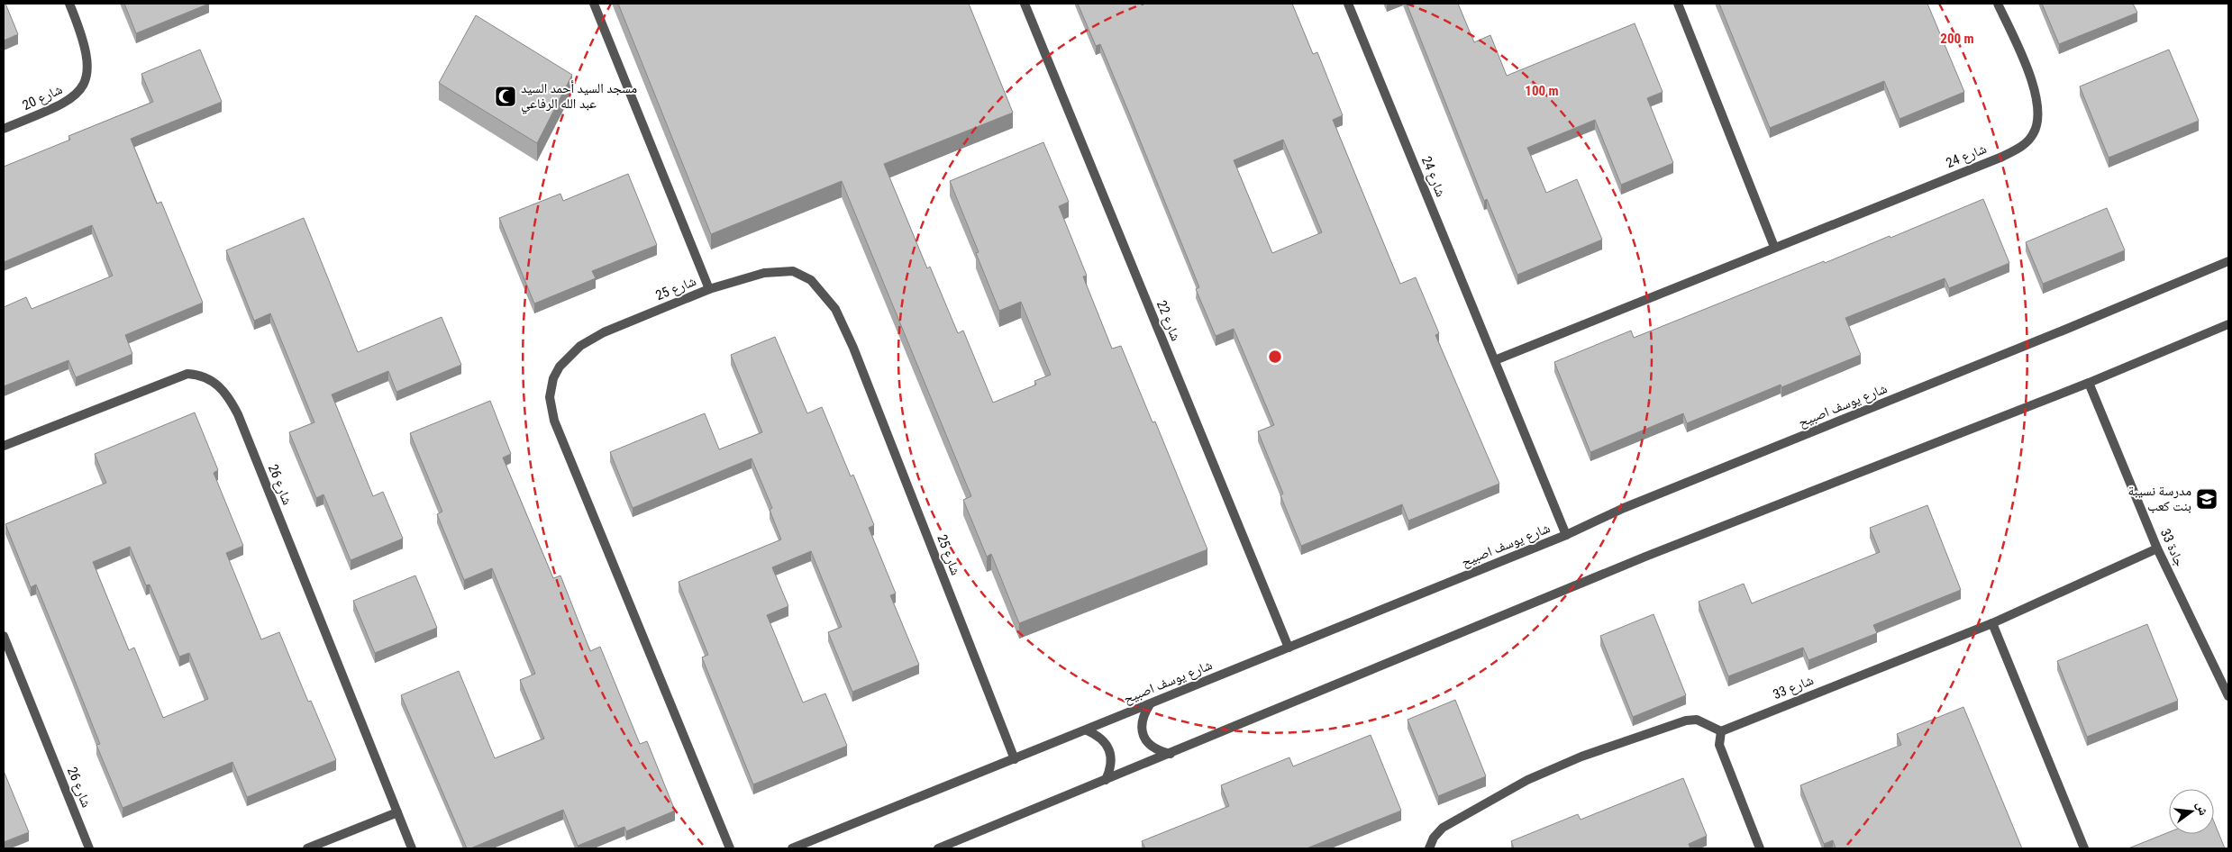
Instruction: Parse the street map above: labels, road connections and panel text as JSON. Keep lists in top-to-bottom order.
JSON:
{
  "streets": {
    "street": [
      "شارع 20",
      "شارع 24",
      "شارع 25",
      "شارع 22",
      "شارع يوسف اصبيح",
      "شارع 26",
      "جادة 33",
      "شارع 33"
    ]
  },
  "crossings": [
    ["شارع 24", "شارع يوسف اصبيح"],
    ["شارع 25", "شارع يوسف اصبيح"],
    ["شارع 22", "شارع يوسف اصبيح"],
    ["جادة 33", "شارع 33"]
  ],
  "places": {
    "mosque": ["مسجد السيد أحمد السيد عبد الله الرفاعي"],
    "school or university": ["مدرسة نسيبة بنت كعب"]
  },
  "north": "right",
  "rings": ["200 m", "100 m"]
}
